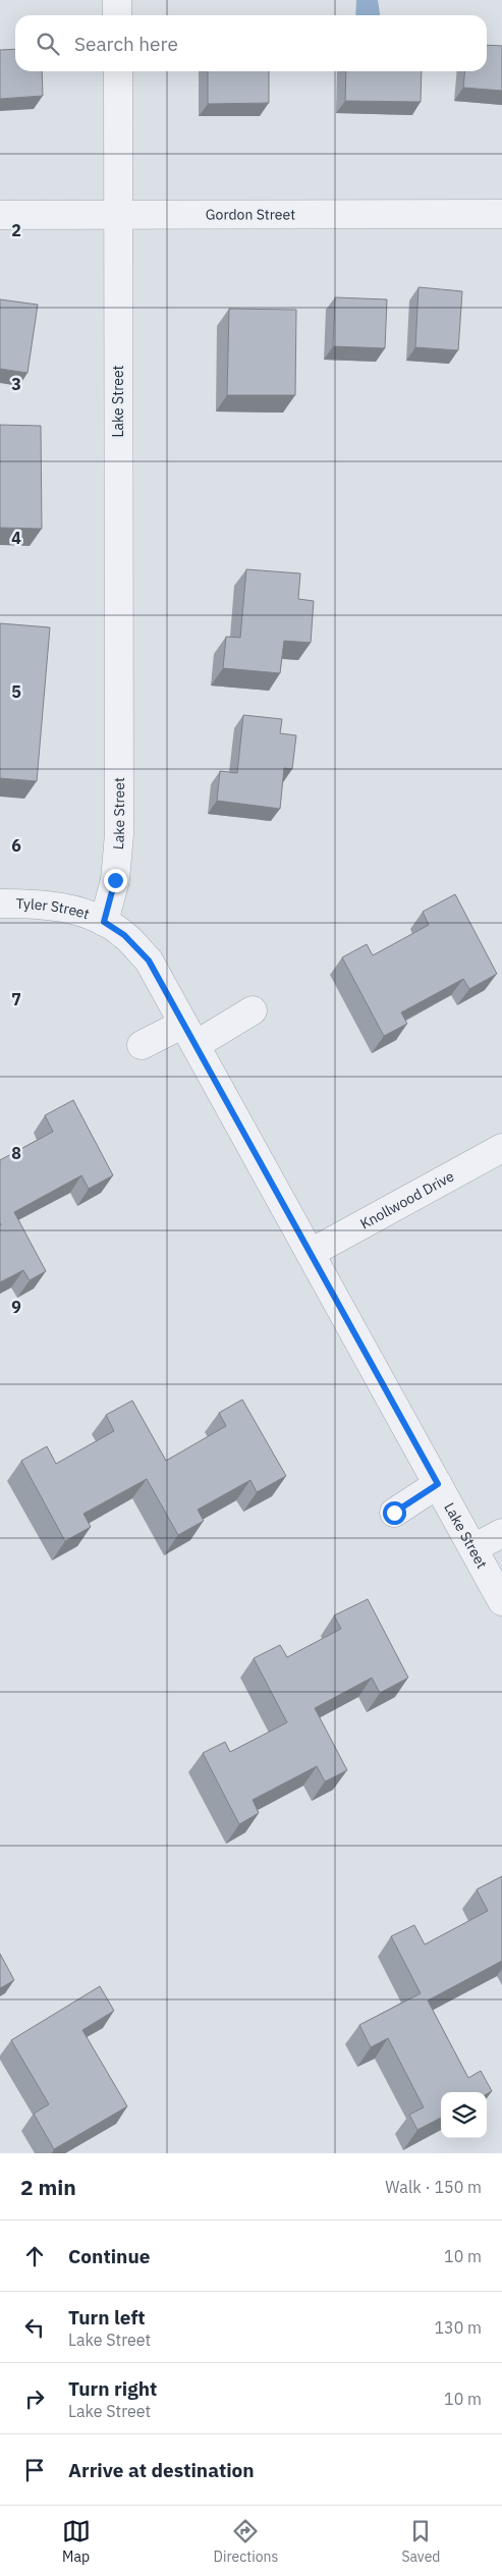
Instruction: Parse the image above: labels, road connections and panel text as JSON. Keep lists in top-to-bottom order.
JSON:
{
  "streets": {
    "street": [
      "Gordon Street",
      "Lake Street",
      "Tyler Street",
      "Knollwood Drive"
    ]
  },
  "crossings": [
    ["Gordon Street", "Lake Street"],
    ["Lake Street", "Tyler Street"],
    ["Lake Street", "Knollwood Drive"]
  ],
  "page": {
    "search": "Search here",
    "heading": ["2 min", "Walk · 150 m"],
    "list": [
      ["Continue", "10 m"],
      ["Turn left", "Lake Street", "130 m"],
      ["Turn right", "Lake Street", "10 m"],
      "Arrive at destination"
    ],
    "nav": ["Map", "Directions", "Saved"]
  },
  "grid": {
    "rows": [
      "2",
      "3",
      "4",
      "5",
      "6",
      "7",
      "8",
      "9"
    ]
  }
}
